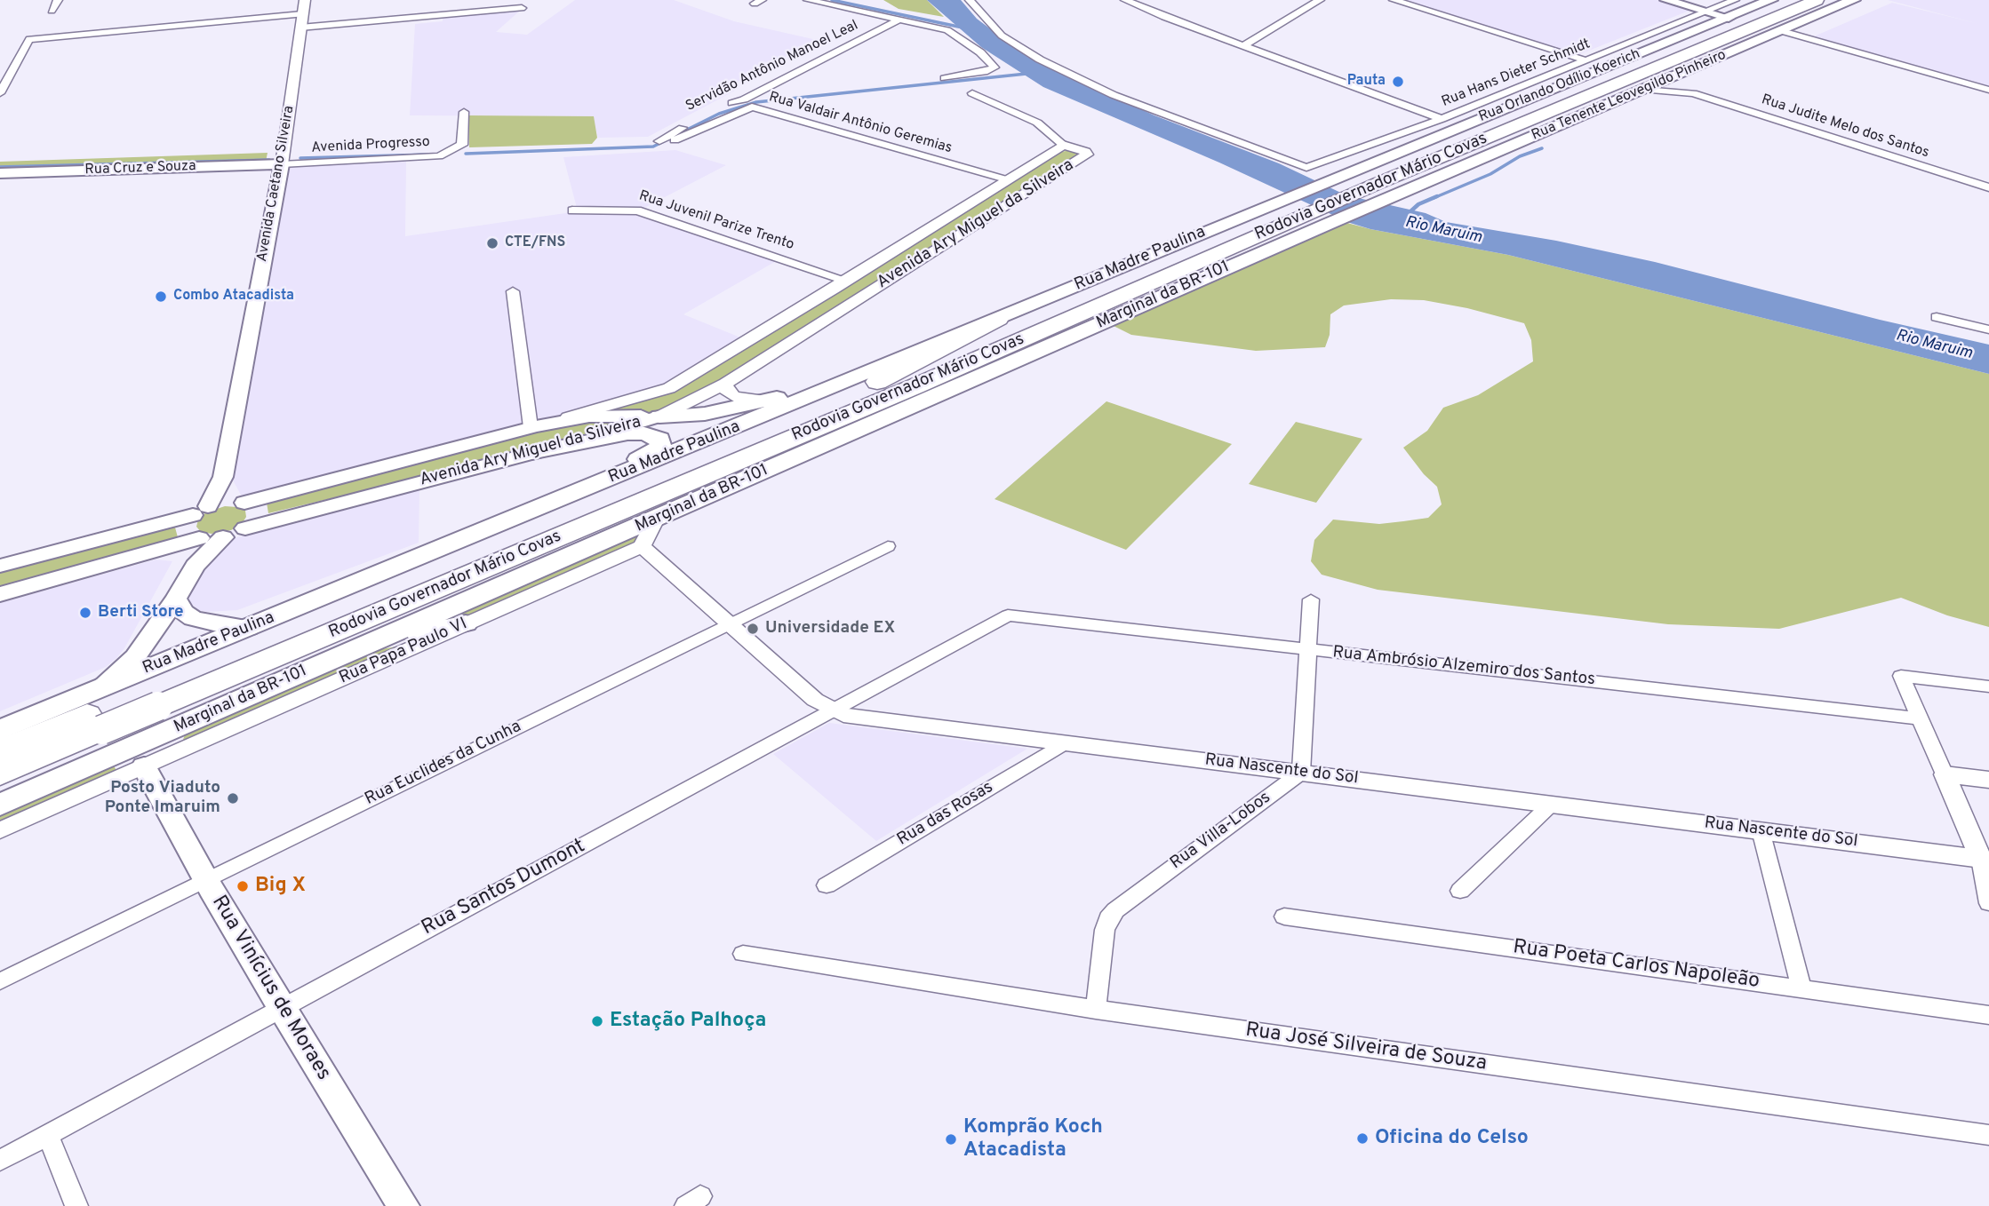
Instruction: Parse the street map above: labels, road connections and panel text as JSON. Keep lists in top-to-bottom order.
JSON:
{
  "streets": {
    "highway": ["Rodovia Governador Mário Covas"],
    "main road": [
      "Rua Orlando Odílio Koerich",
      "Rua Tenente Leovegildo Pinheiro",
      "Rua Cruz e Souza",
      "Avenida Caetano Silveira",
      "Avenida Ary Miguel da Silveira",
      "Rua Madre Paulina",
      "Marginal da BR-101",
      "Rua Vinícius de Moraes"
    ],
    "street": [
      "Servidão Antônio Manoel Leal",
      "Rua Hans Dieter Schmidt",
      "Rua Valdair Antônio Geremias",
      "Rua Judite Melo dos Santos",
      "Avenida Progresso",
      "Rua Juvenil Parize Trento",
      "Rua Papa Paulo VI",
      "Rua Ambrósio Alzemiro dos Santos",
      "Rua Euclides da Cunha",
      "Rua Nascente do Sol",
      "Rua das Rosas",
      "Rua Villa-Lobos",
      "Rua Santos Dumont",
      "Rua Poeta Carlos Napoleão",
      "Rua José Silveira de Souza"
    ]
  },
  "crossings": [
    ["Servidão Antônio Manoel Leal", "Rua Valdair Antônio Geremias"],
    ["Rua Orlando Odílio Koerich", "Rodovia Governador Mário Covas"],
    ["Rua Orlando Odílio Koerich", "Rua Madre Paulina"],
    ["Rua Tenente Leovegildo Pinheiro", "Rua Judite Melo dos Santos"],
    ["Rua Tenente Leovegildo Pinheiro", "Marginal da BR-101"],
    ["Rua Valdair Antônio Geremias", "Avenida Ary Miguel da Silveira"],
    ["Avenida Progresso", "Rua Cruz e Souza"],
    ["Avenida Progresso", "Avenida Caetano Silveira"],
    ["Rua Cruz e Souza", "Avenida Caetano Silveira"],
    ["Avenida Caetano Silveira", "Avenida Ary Miguel da Silveira"],
    ["Rodovia Governador Mário Covas", "Rua Madre Paulina"],
    ["Rodovia Governador Mário Covas", "Marginal da BR-101"],
    ["Rua Juvenil Parize Trento", "Avenida Ary Miguel da Silveira"],
    ["Rua Madre Paulina", "Marginal da BR-101"],
    ["Marginal da BR-101", "Rua Papa Paulo VI"],
    ["Marginal da BR-101", "Rua Vinícius de Moraes"],
    ["Rua Papa Paulo VI", "Rua Nascente do Sol"],
    ["Rua Papa Paulo VI", "Rua Vinícius de Moraes"],
    ["Rua Ambrósio Alzemiro dos Santos", "Rua Santos Dumont"],
    ["Rua Euclides da Cunha", "Rua Nascente do Sol"],
    ["Rua Euclides da Cunha", "Rua Vinícius de Moraes"],
    ["Rua Nascente do Sol", "Rua das Rosas"],
    ["Rua Nascente do Sol", "Rua Villa-Lobos"],
    ["Rua Nascente do Sol", "Rua Santos Dumont"],
    ["Rua Villa-Lobos", "Rua José Silveira de Souza"],
    ["Rua Santos Dumont", "Rua Vinícius de Moraes"]
  ],
  "water": ["Rio Maruim"],
  "places": [
    "Pauta",
    "CTE/FNS",
    "Combo Atacadista",
    "Berti Store",
    "Universidade EX",
    "Posto Viaduto Ponte Imaruim",
    "Big X",
    "Estação Palhoça",
    "Oficina do Celso",
    "Komprão Koch Atacadista"
  ]
}
